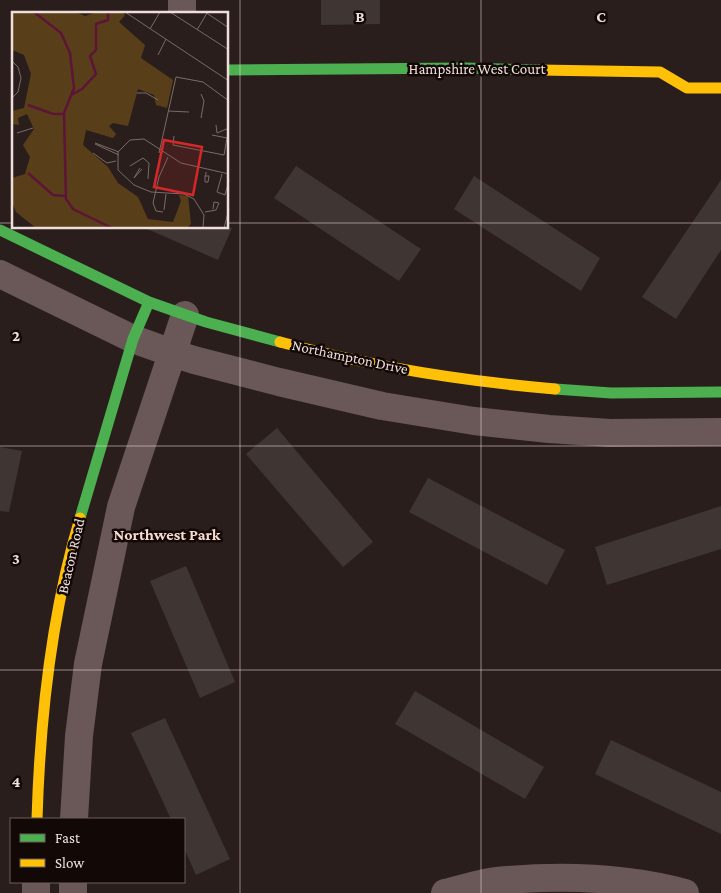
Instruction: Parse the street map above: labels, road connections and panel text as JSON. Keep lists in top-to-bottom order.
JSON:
{
  "streets": {
    "street": ["Hampshire West Court", "Northampton Drive", "Beacon Road"]
  },
  "crossings": [
    ["Northampton Drive", "Beacon Road"]
  ],
  "districts": ["Northwest Park"],
  "legend": ["Fast", "Slow"],
  "grid": {
    "columns": ["B", "C"],
    "rows": ["2", "3", "4"]
  }
}
